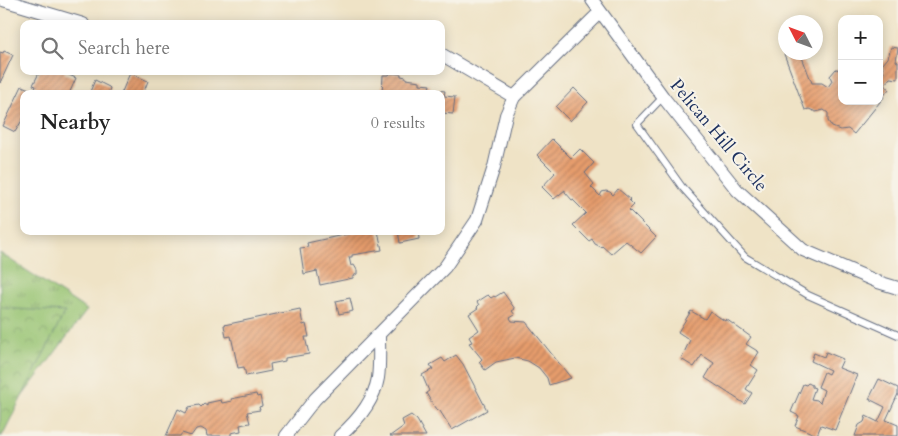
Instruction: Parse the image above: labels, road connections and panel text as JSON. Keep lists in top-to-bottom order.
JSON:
{
  "streets": {
    "street": ["Pelican Hill Circle"]
  },
  "north": "top left",
  "page": {
    "map_buttons": ["+", "−"],
    "search": "Search here",
    "heading": ["Nearby", "0 results"]
  }
}
